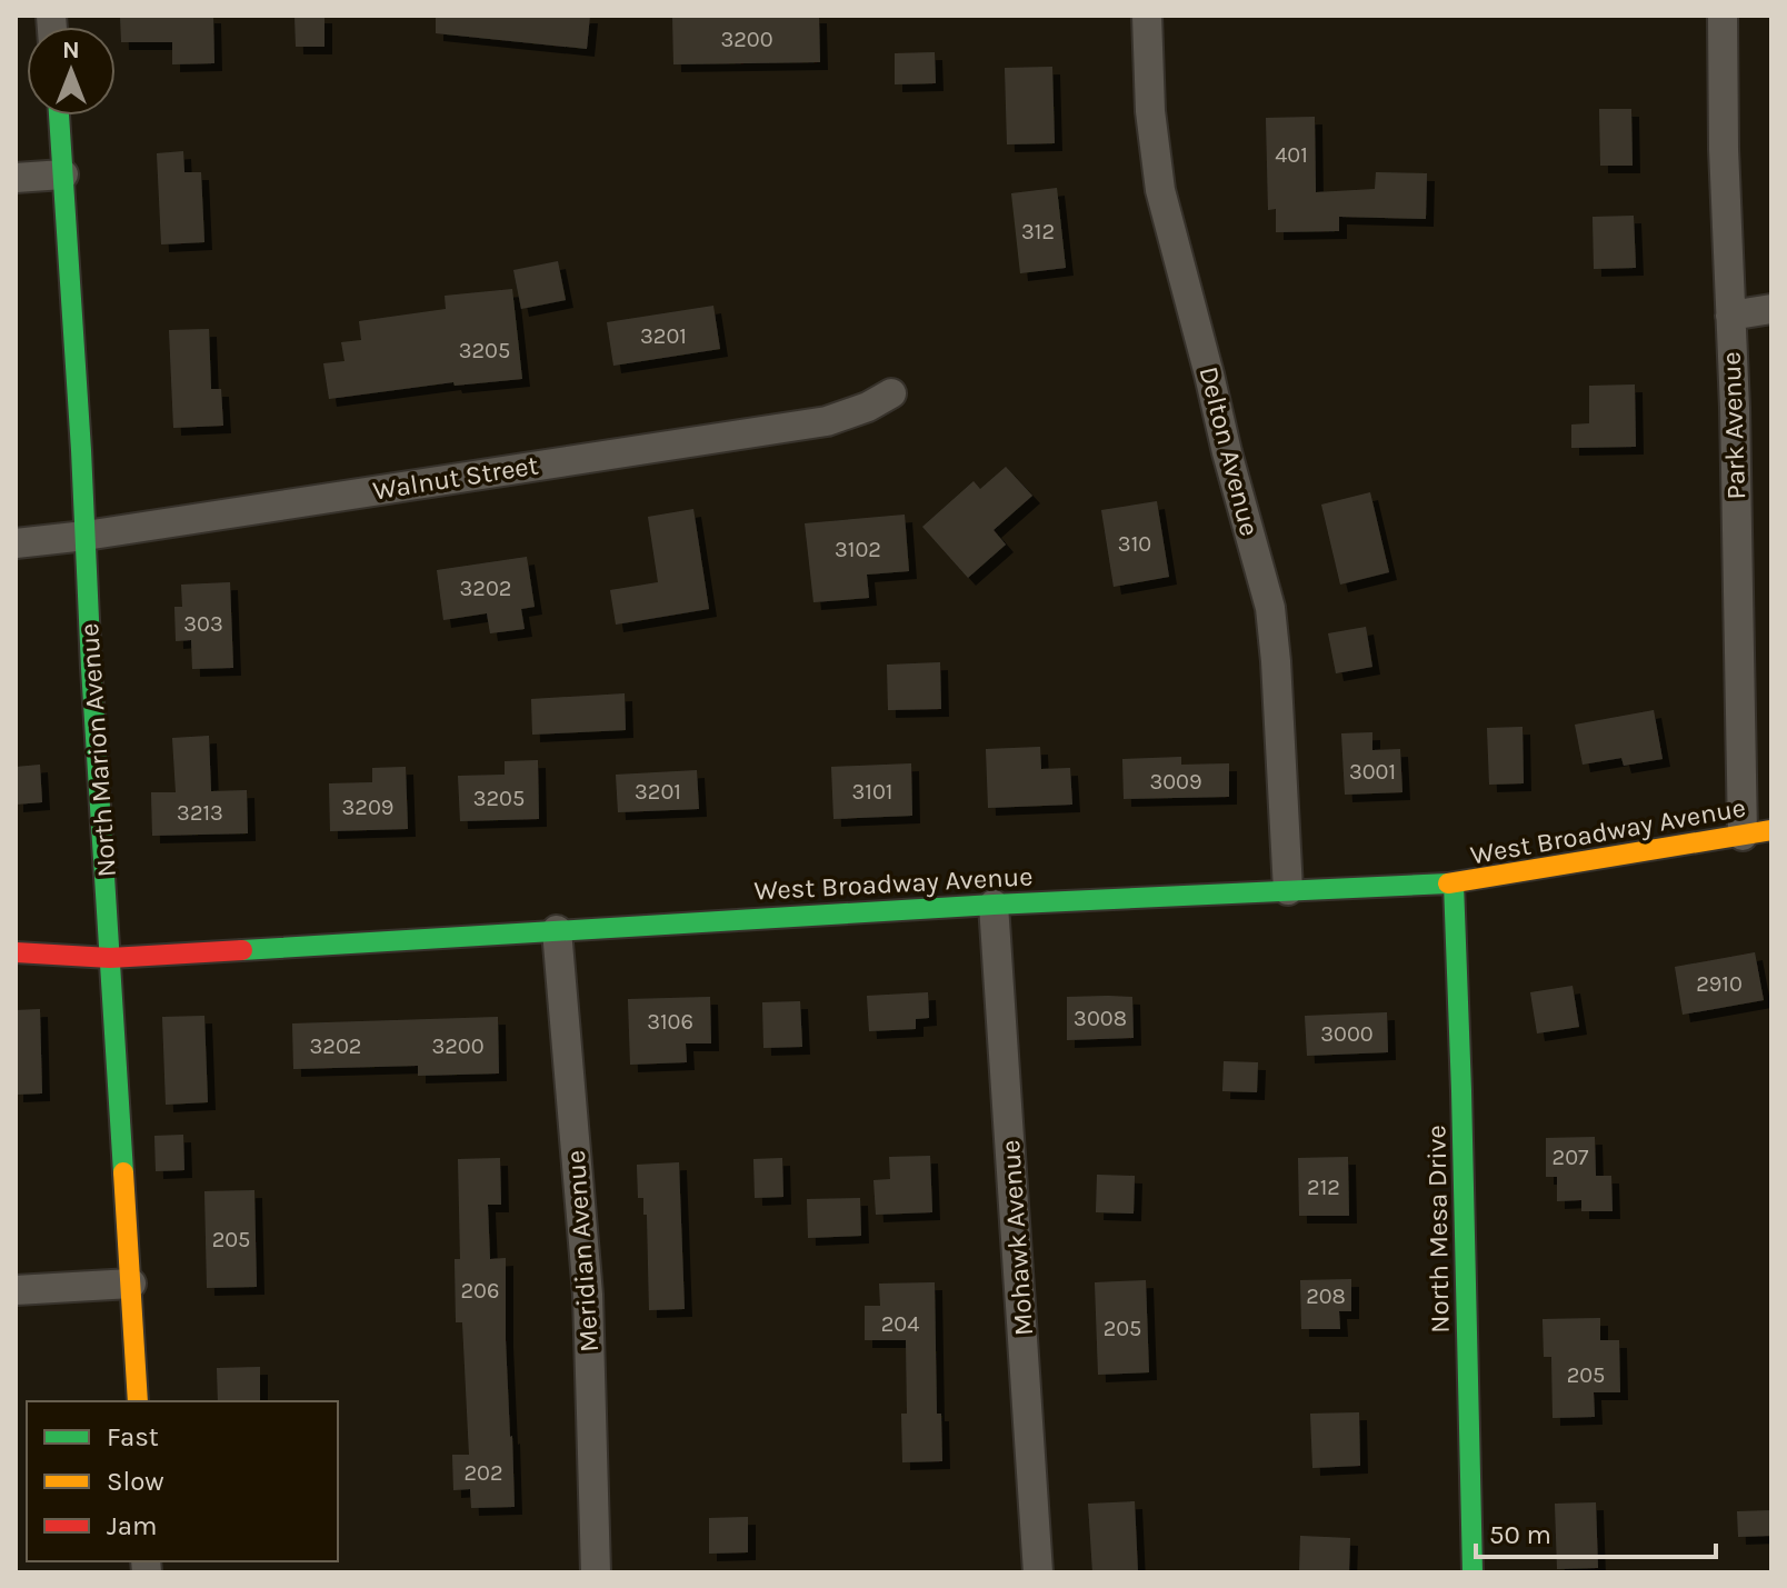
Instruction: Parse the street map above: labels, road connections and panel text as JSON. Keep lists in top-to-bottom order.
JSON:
{
  "streets": {
    "street": [
      "Park Avenue",
      "Delton Avenue",
      "Walnut Street",
      "North Marion Avenue",
      "West Broadway Avenue",
      "North Mesa Drive",
      "Mohawk Avenue",
      "Meridian Avenue"
    ]
  },
  "crossings": [
    ["Park Avenue", "West Broadway Avenue"],
    ["Delton Avenue", "West Broadway Avenue"],
    ["Walnut Street", "North Marion Avenue"],
    ["North Marion Avenue", "West Broadway Avenue"],
    ["West Broadway Avenue", "North Mesa Drive"],
    ["West Broadway Avenue", "Mohawk Avenue"],
    ["West Broadway Avenue", "Meridian Avenue"]
  ],
  "house_numbers": [
    "3200",
    "401",
    "312",
    "3201",
    "3205",
    "310",
    "3102",
    "3202",
    "303",
    "3001",
    "3009",
    "3201",
    "3101",
    "3205",
    "3209",
    "3213",
    "2910",
    "3008",
    "3106",
    "3000",
    "3202",
    "3200",
    "207",
    "212",
    "205",
    "206",
    "208",
    "204",
    "205",
    "205",
    "202"
  ],
  "legend": ["Fast", "Slow", "Jam"],
  "scale_bar": "50 m",
  "north": "top"
}
